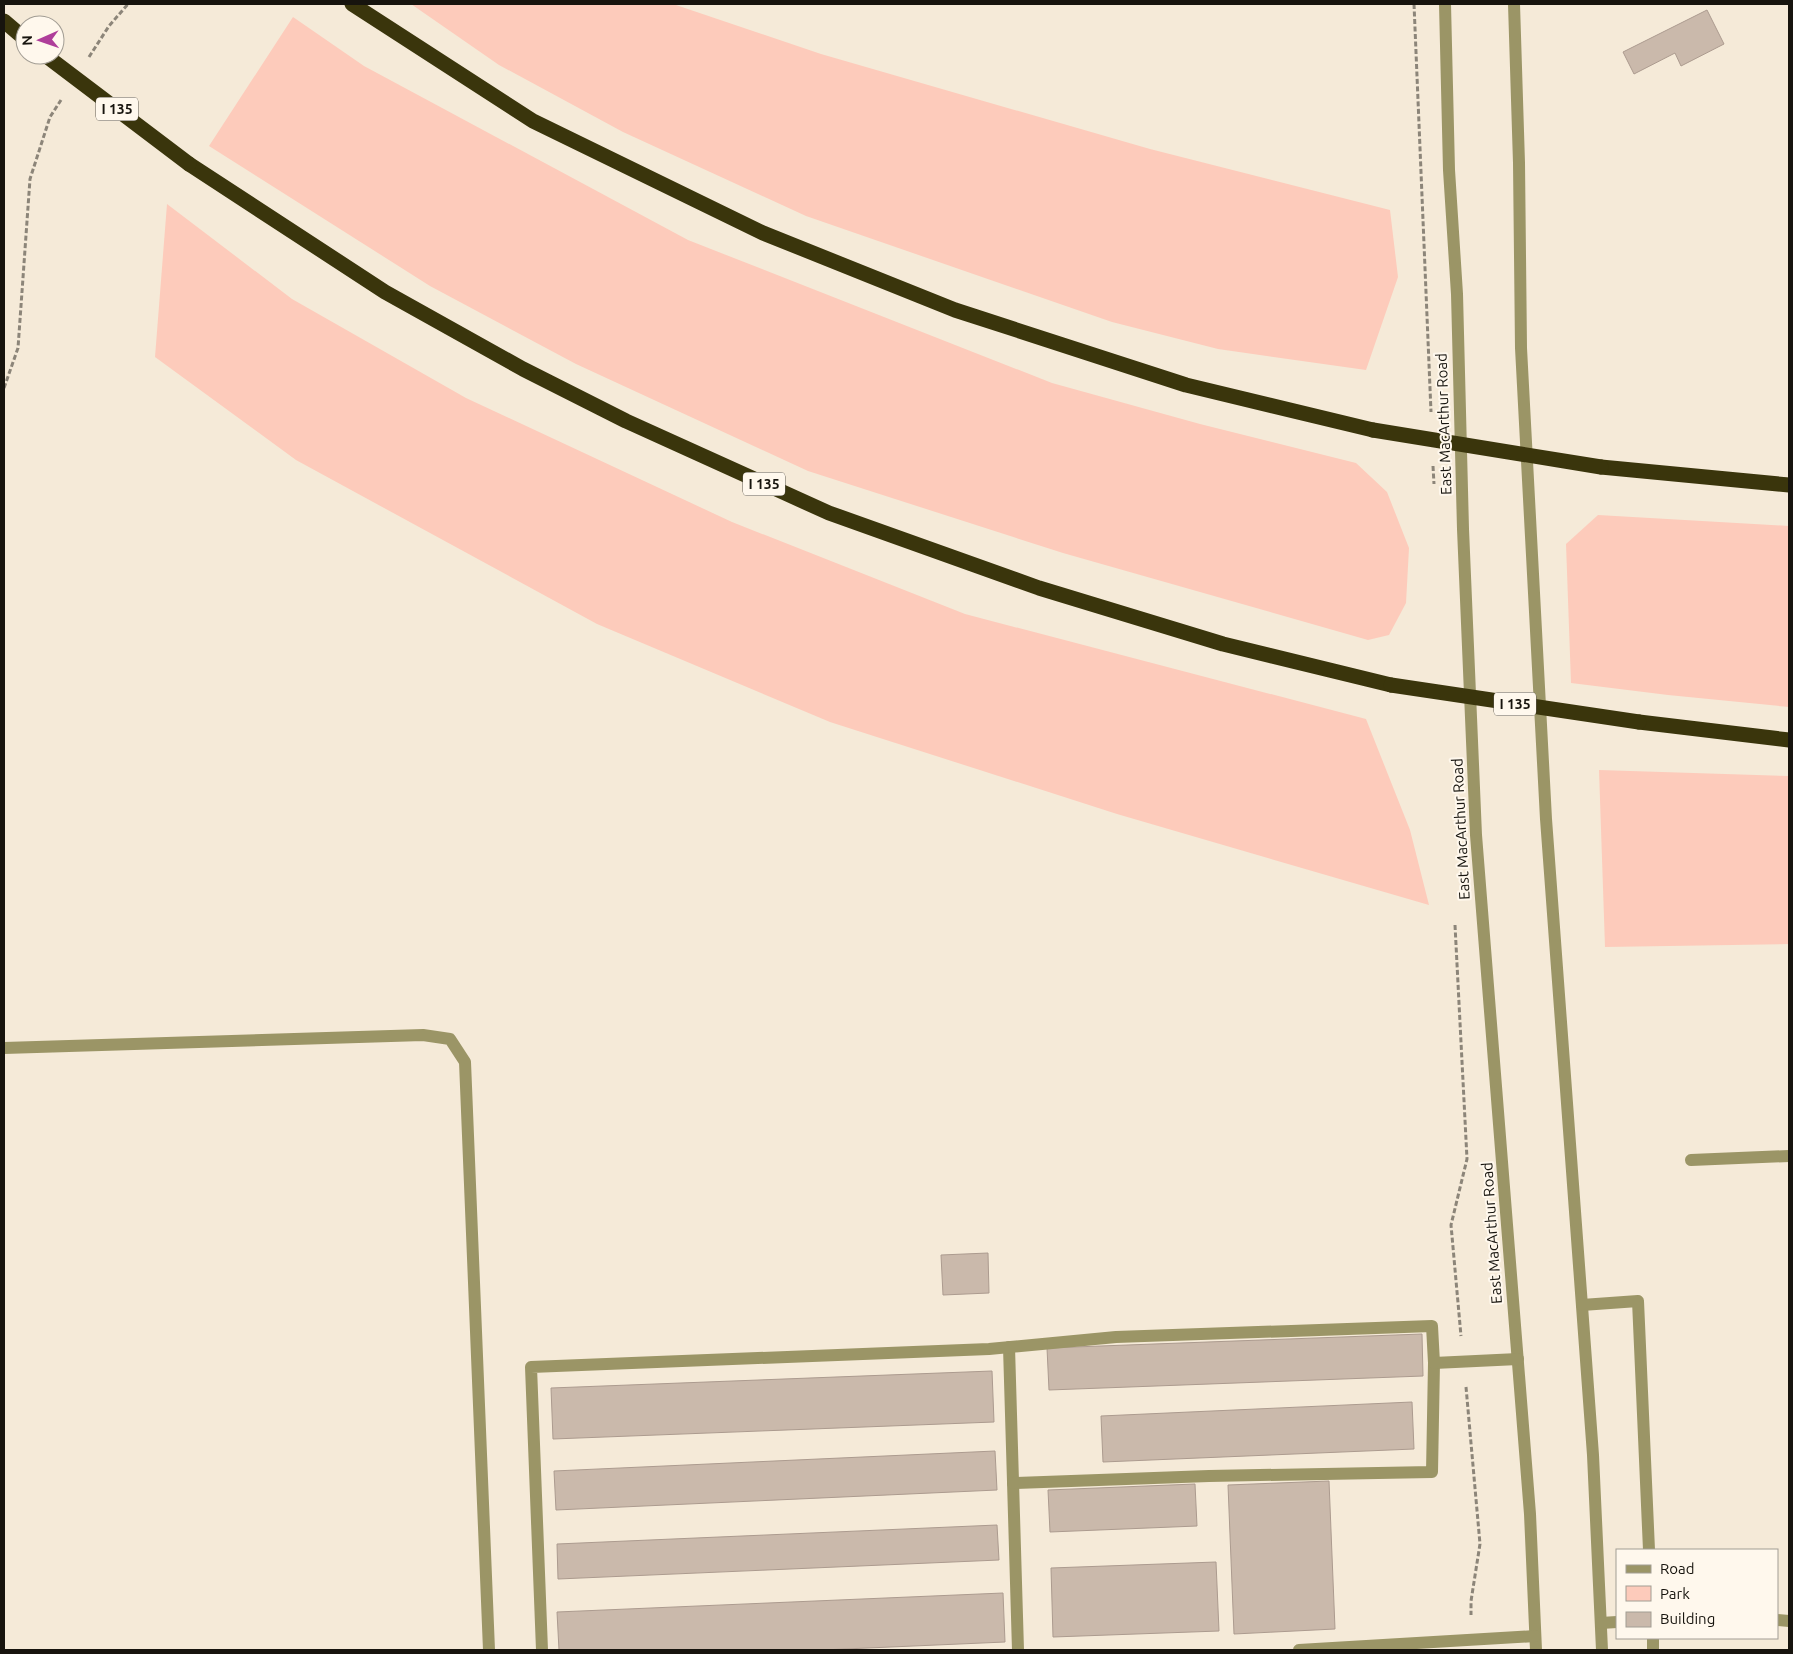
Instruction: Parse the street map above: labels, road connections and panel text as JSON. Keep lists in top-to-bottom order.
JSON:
{
  "streets": {
    "highway": ["I 135"],
    "street": ["East MacArthur Road"]
  },
  "legend": ["Road", "Park", "Building"],
  "north": "left"
}
